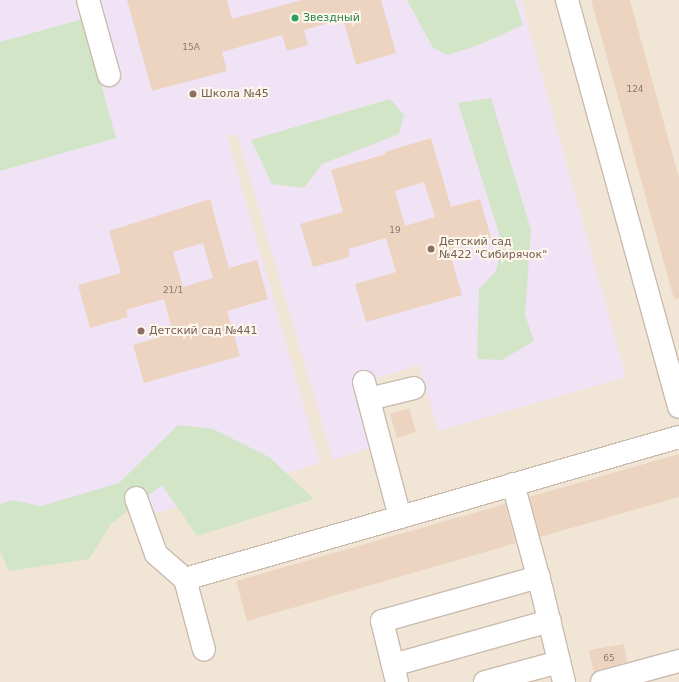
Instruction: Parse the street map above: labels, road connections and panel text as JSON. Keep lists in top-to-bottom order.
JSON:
{
  "places": [
    "Звездный",
    "Школа №45",
    "Детский сад №422 \"Сибирячок\"",
    "Детский сад №441"
  ],
  "house_numbers": [
    "15А",
    "124",
    "19",
    "21/1",
    "65"
  ]
}
